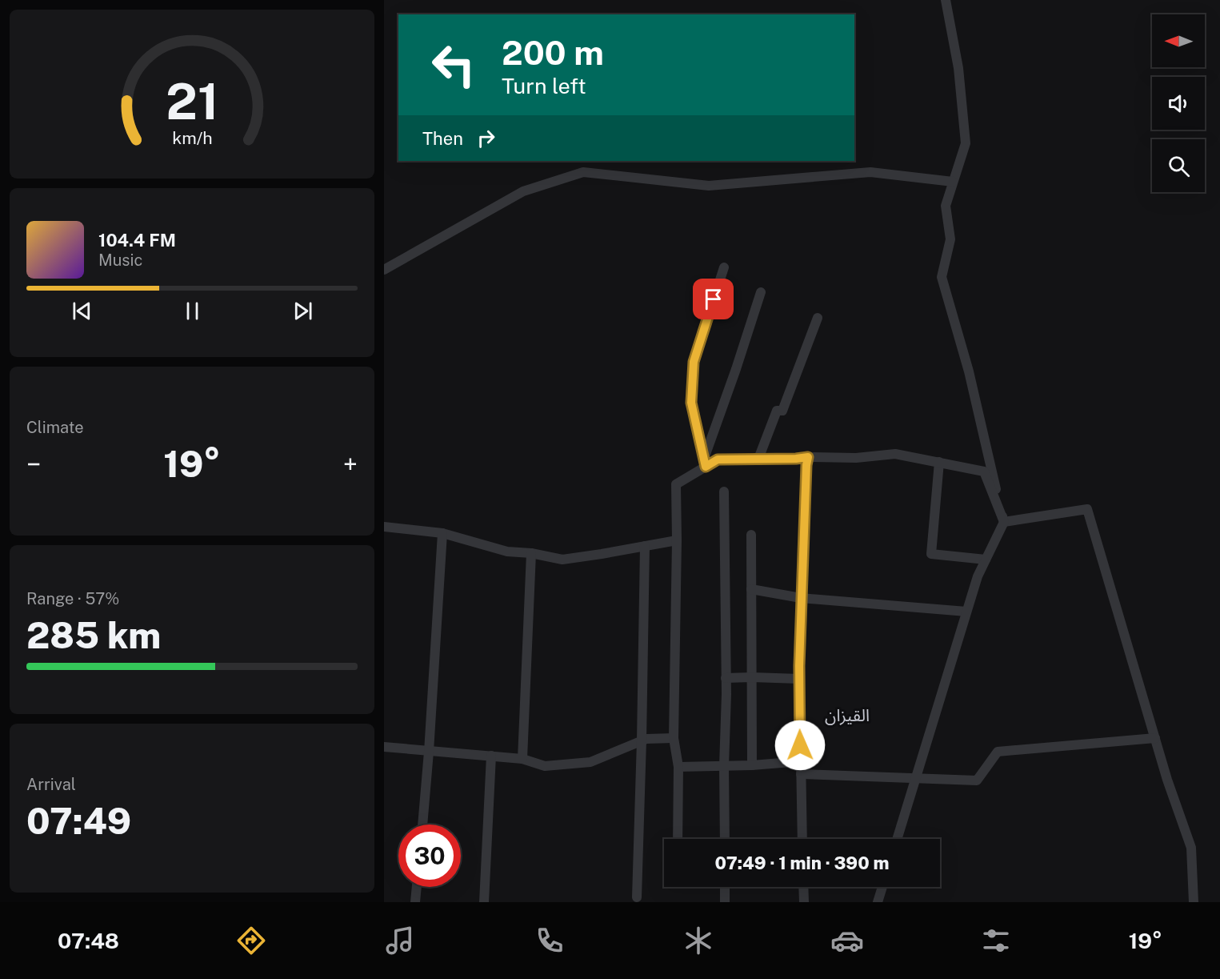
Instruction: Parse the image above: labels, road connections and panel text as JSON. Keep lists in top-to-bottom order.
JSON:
{
  "districts": ["القيزان"],
  "north": "left",
  "page": {
    "turn": ["200 m", "Turn left"],
    "then": "Then",
    "song": ["104.4 FM", "Music"],
    "tile": [
      "Climate",
      ["Range · 57%", "285 km"],
      ["Arrival", "07:49"]
    ],
    "heat": ["−", "19°", "+"],
    "limit": "30",
    "trip": "07:49 · 1 min · 390 m",
    "tabs": ["07:48", "19°"],
    "gauge": ["21", "km/h"]
  }
}
